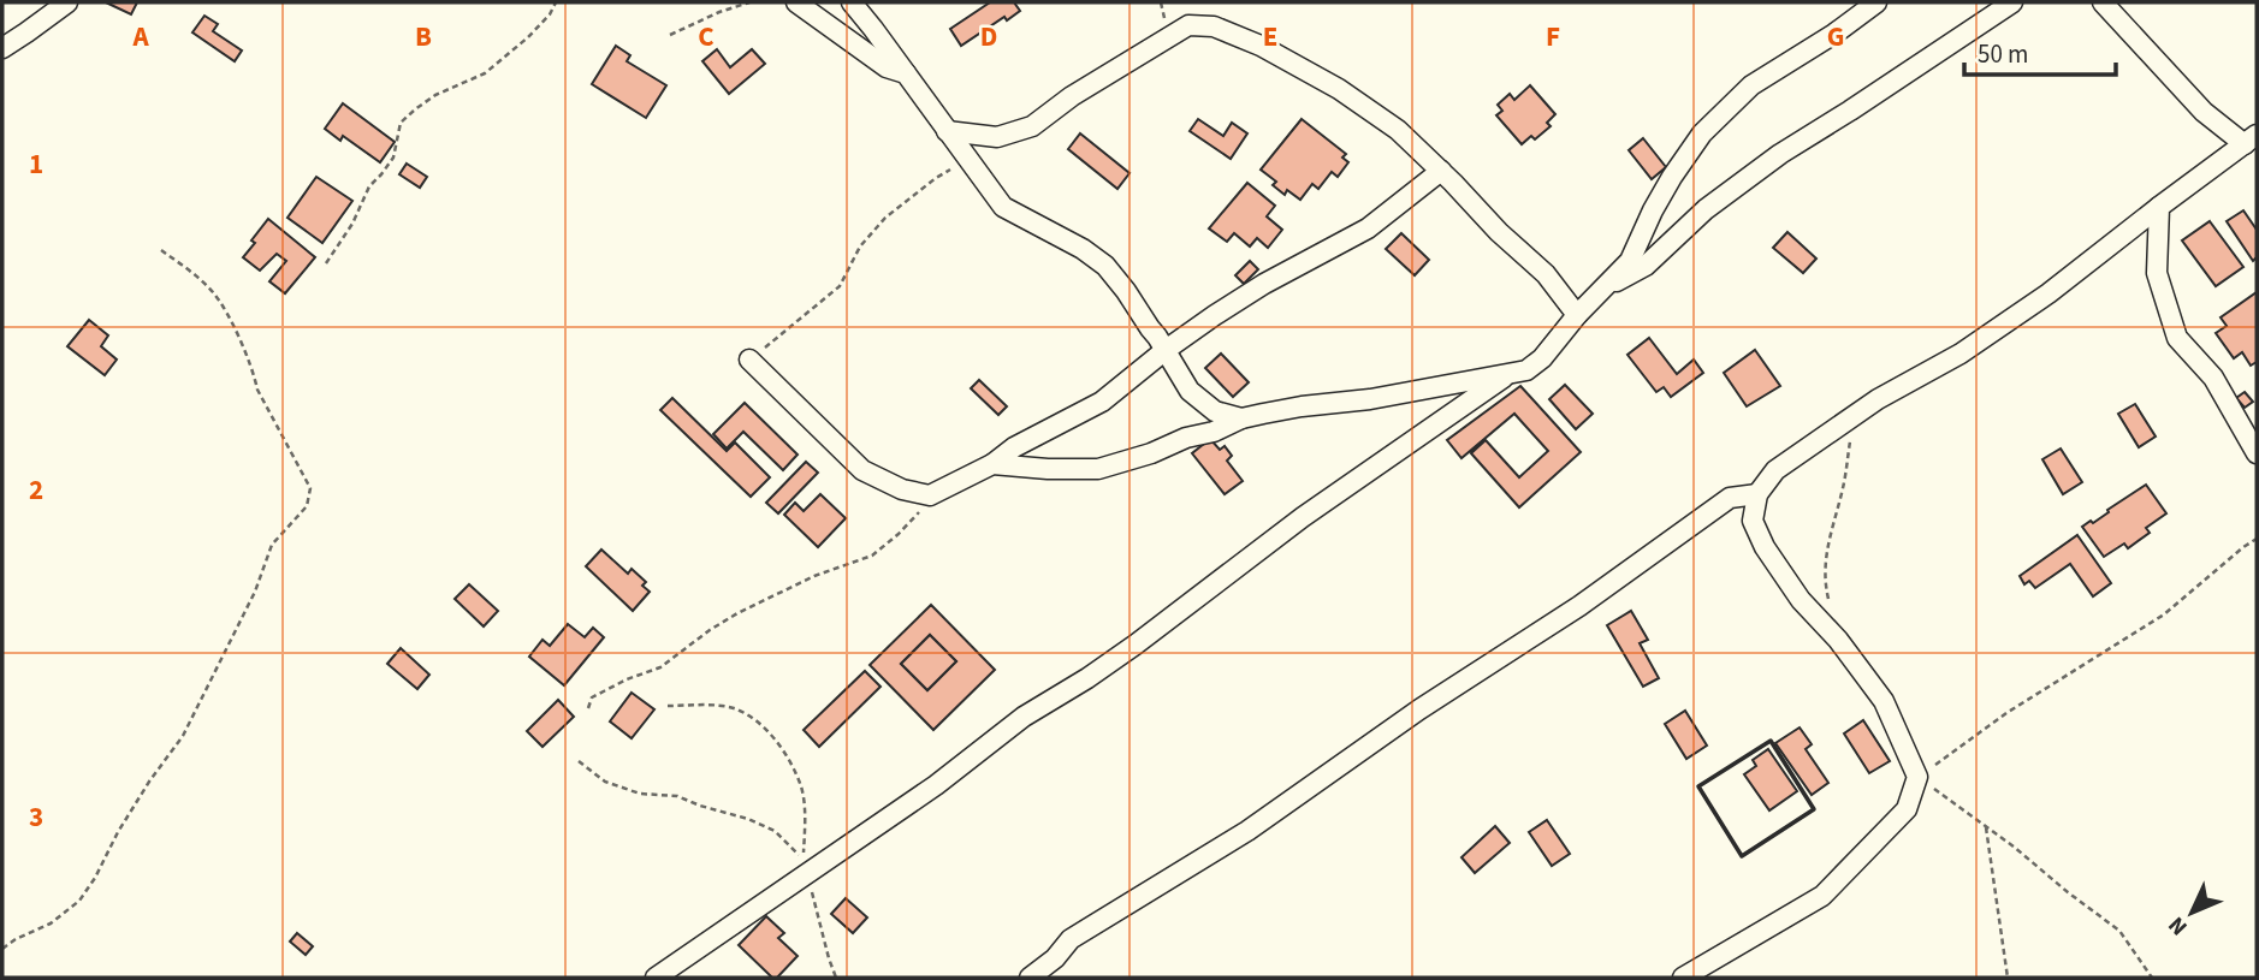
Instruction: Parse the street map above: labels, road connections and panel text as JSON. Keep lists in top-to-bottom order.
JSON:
{
  "scale_bar": "50 m",
  "north": "bottom left",
  "grid": {
    "columns": [
      "A",
      "B",
      "C",
      "D",
      "E",
      "F",
      "G"
    ],
    "rows": ["1", "2", "3"]
  }
}
